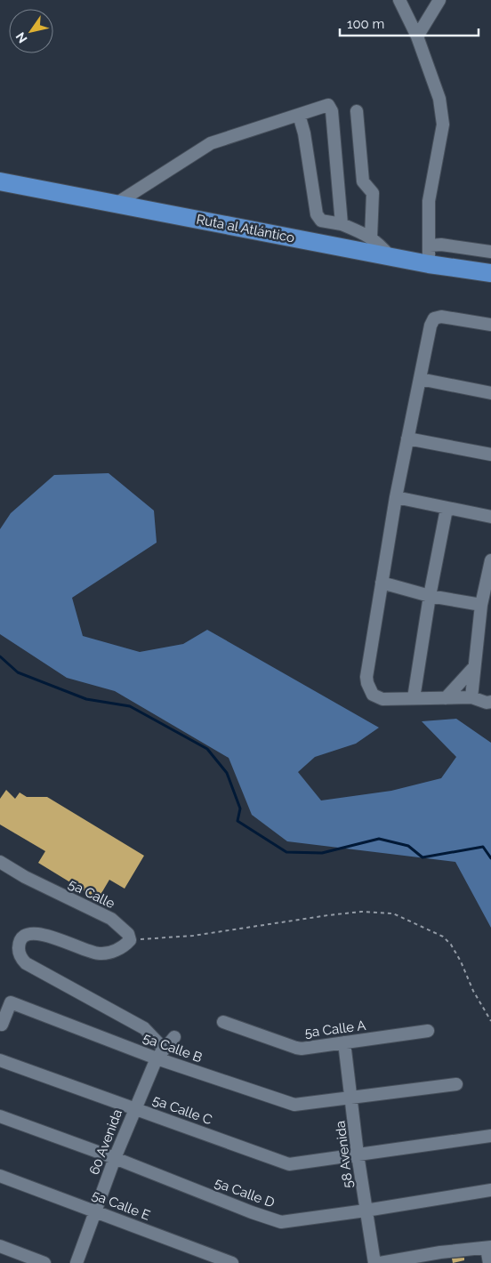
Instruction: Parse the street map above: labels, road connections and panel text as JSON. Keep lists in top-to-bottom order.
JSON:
{
  "streets": {
    "highway": ["Ruta al Atlántico"],
    "street": [
      "5a Calle",
      "5a Calle A",
      "5a Calle B",
      "5a Calle C",
      "60 Avenida",
      "58 Avenida",
      "5a Calle D",
      "5a Calle E"
    ]
  },
  "crossings": [
    ["5a Calle A", "58 Avenida"],
    ["5a Calle B", "60 Avenida"],
    ["5a Calle B", "58 Avenida"],
    ["5a Calle C", "60 Avenida"],
    ["5a Calle C", "58 Avenida"],
    ["60 Avenida", "5a Calle D"],
    ["60 Avenida", "5a Calle E"],
    ["58 Avenida", "5a Calle D"]
  ],
  "scale_bar": "100 m",
  "north": "bottom left"
}
